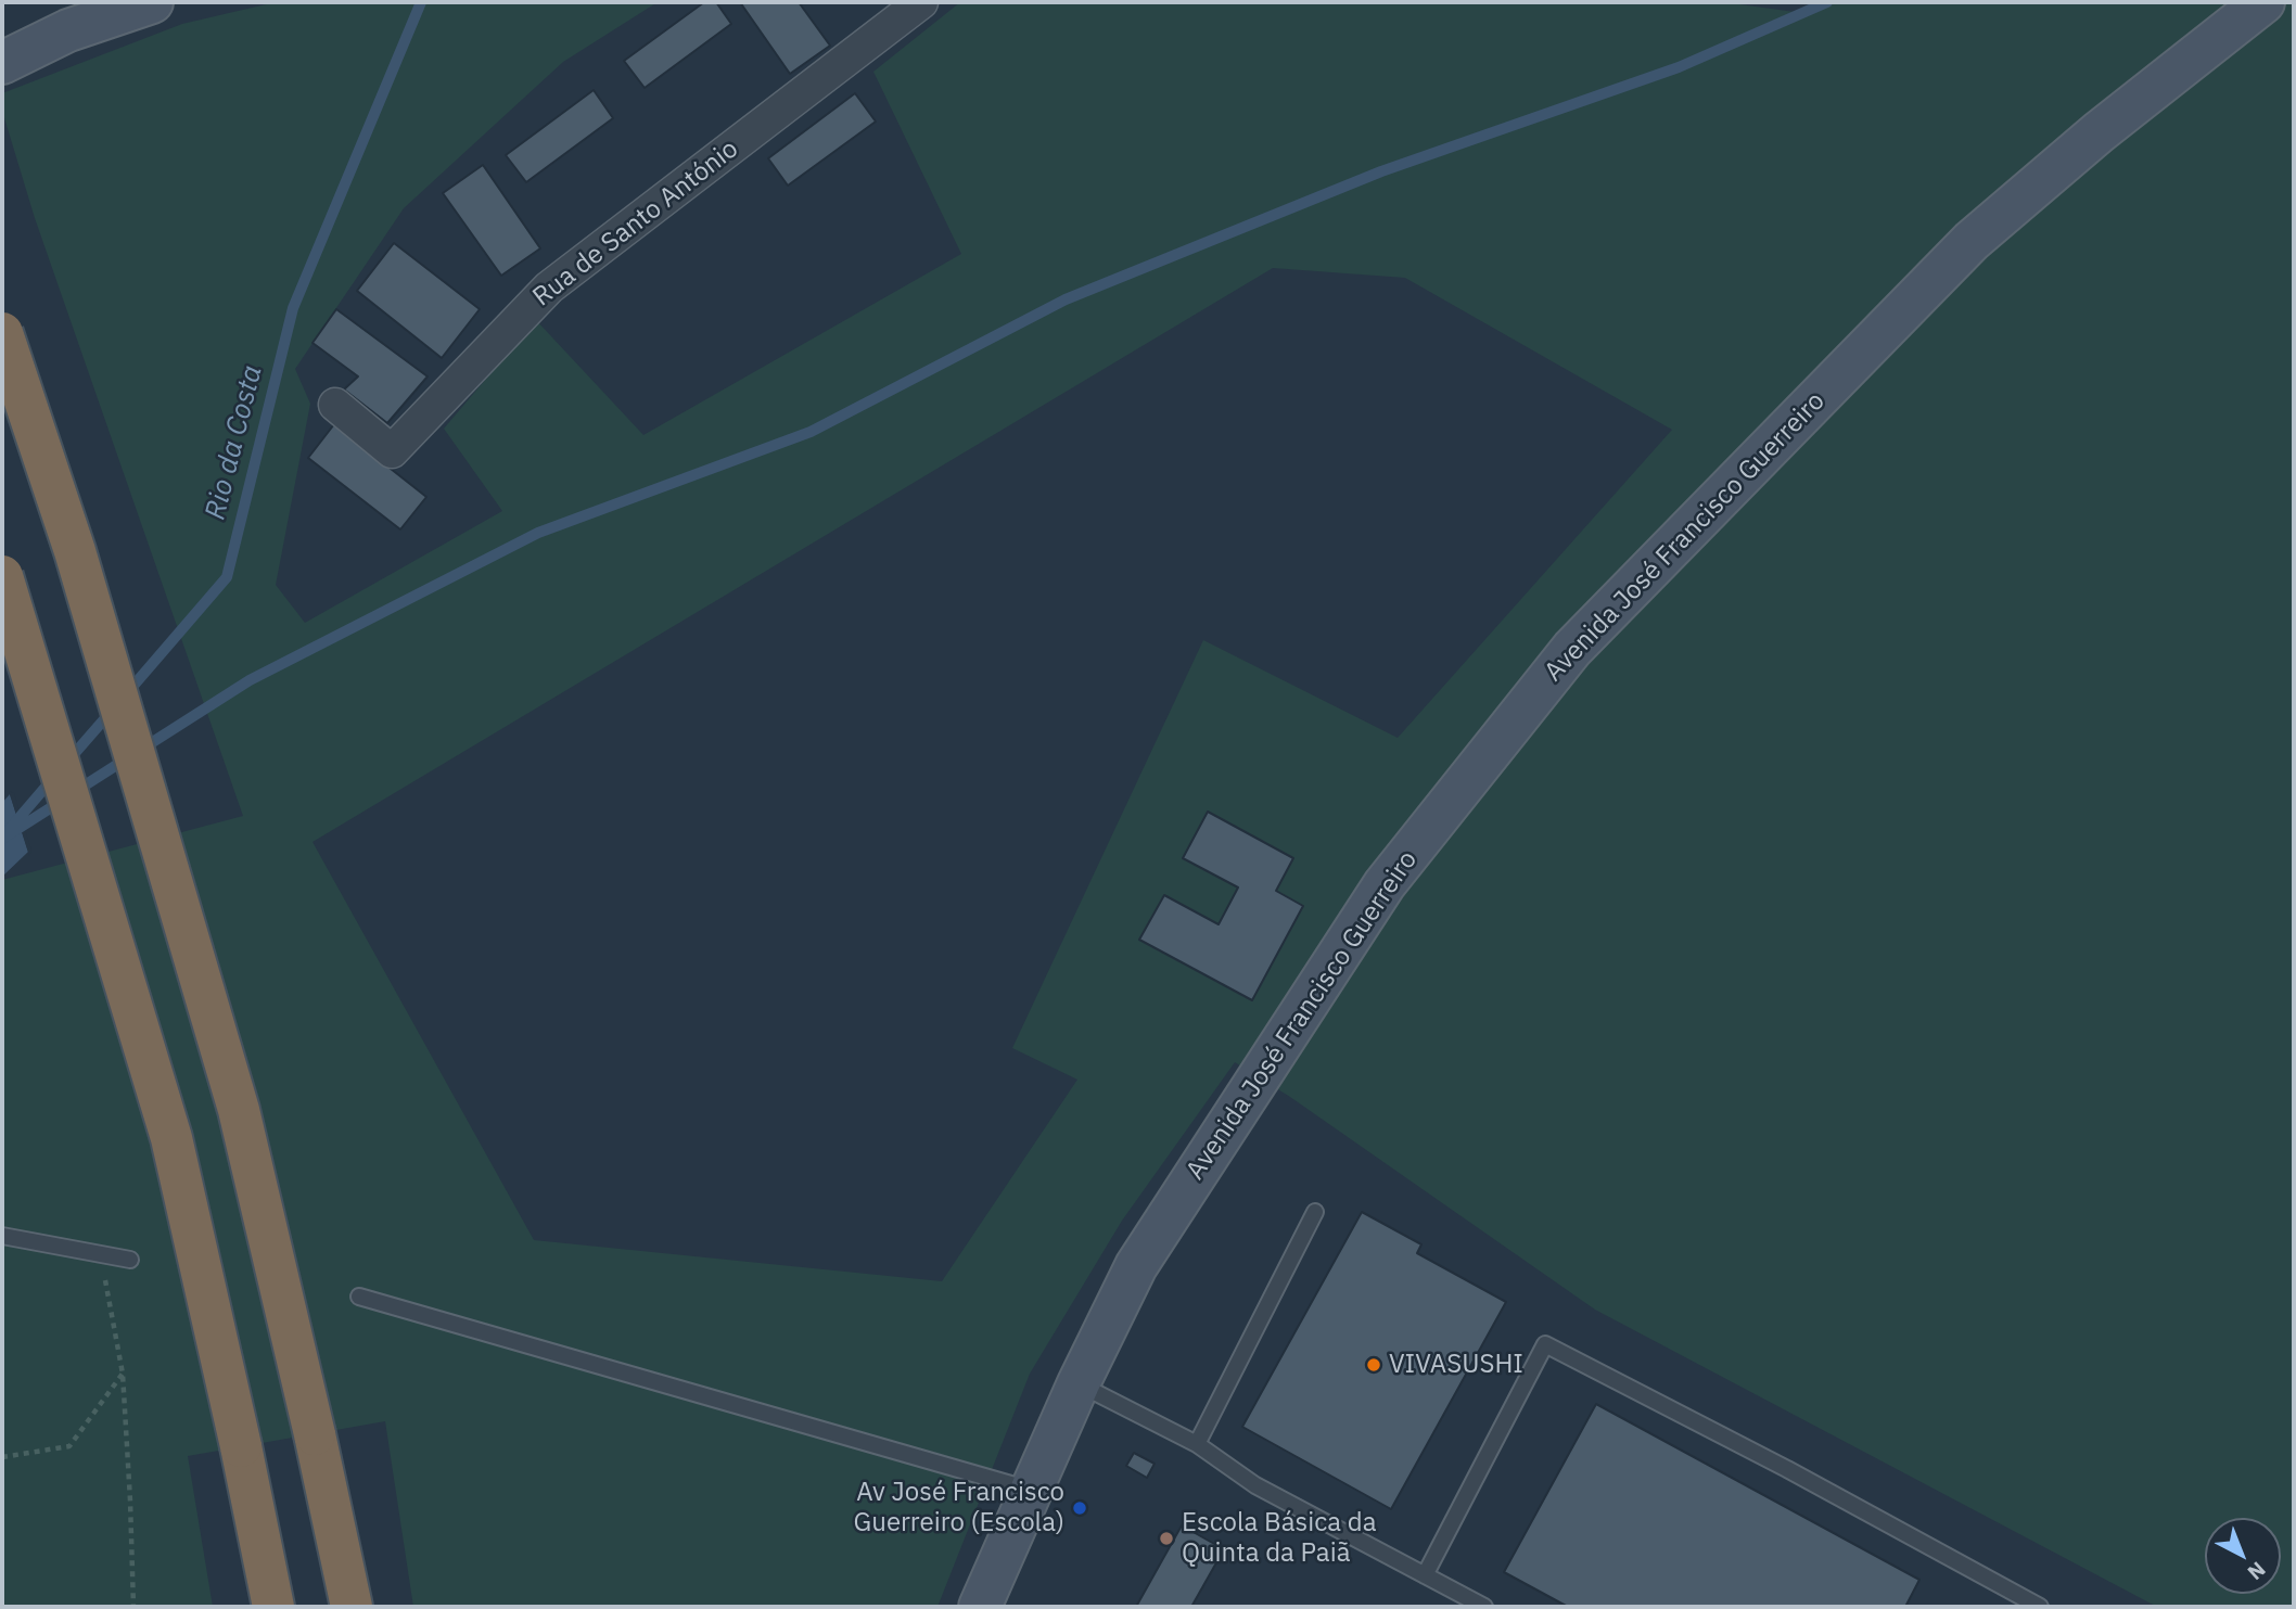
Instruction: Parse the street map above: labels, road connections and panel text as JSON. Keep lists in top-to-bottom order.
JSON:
{
  "streets": {
    "main road": ["Avenida José Francisco Guerreiro"],
    "street": ["Rua de Santo António"]
  },
  "water": ["Rio da Costa"],
  "places": ["VIVASUSHI", "Av José Francisco Guerreiro (Escola)", "Escola Básica da Quinta da Paiã"],
  "north": "bottom right"
}
